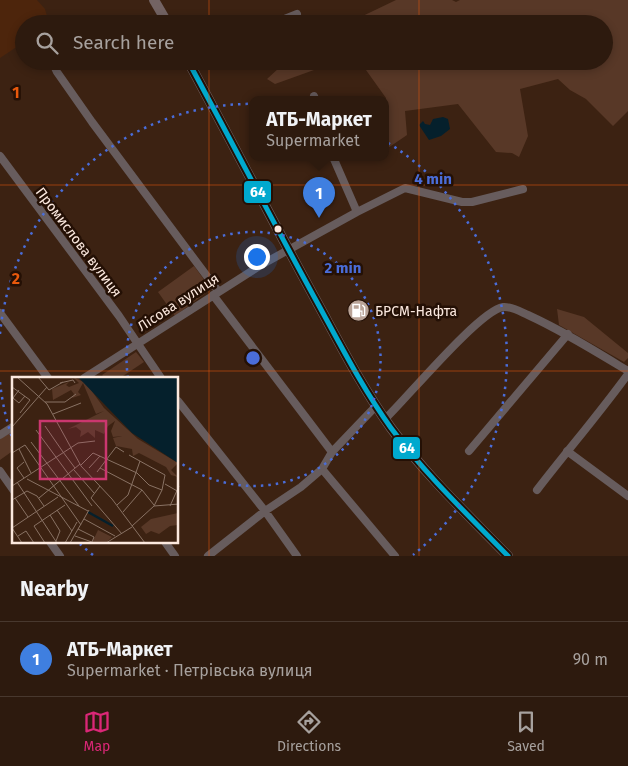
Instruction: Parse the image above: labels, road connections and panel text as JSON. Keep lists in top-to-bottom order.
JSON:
{
  "streets": {
    "street": ["Промислова вулиця", "Лісова вулиця"]
  },
  "crossings": [
    ["Промислова вулиця", "Лісова вулиця"]
  ],
  "places": {
    "fuel station": ["БРСМ-Нафта"]
  },
  "lines": ["transit line 64"],
  "page": {
    "search": "Search here",
    "popup": ["АТБ-Маркет", "Supermarket"],
    "pins": "1",
    "heading": "Nearby",
    "list": [
      {
        "mark": "1",
        "name": "АТБ-Маркет",
        "note": "Supermarket · Петрівська вулиця",
        "value": "90 m"
      }
    ],
    "nav": ["Map", "Directions", "Saved"]
  },
  "grid": {
    "rows": ["1", "2"]
  },
  "rings": ["4 min", "2 min"]
}
